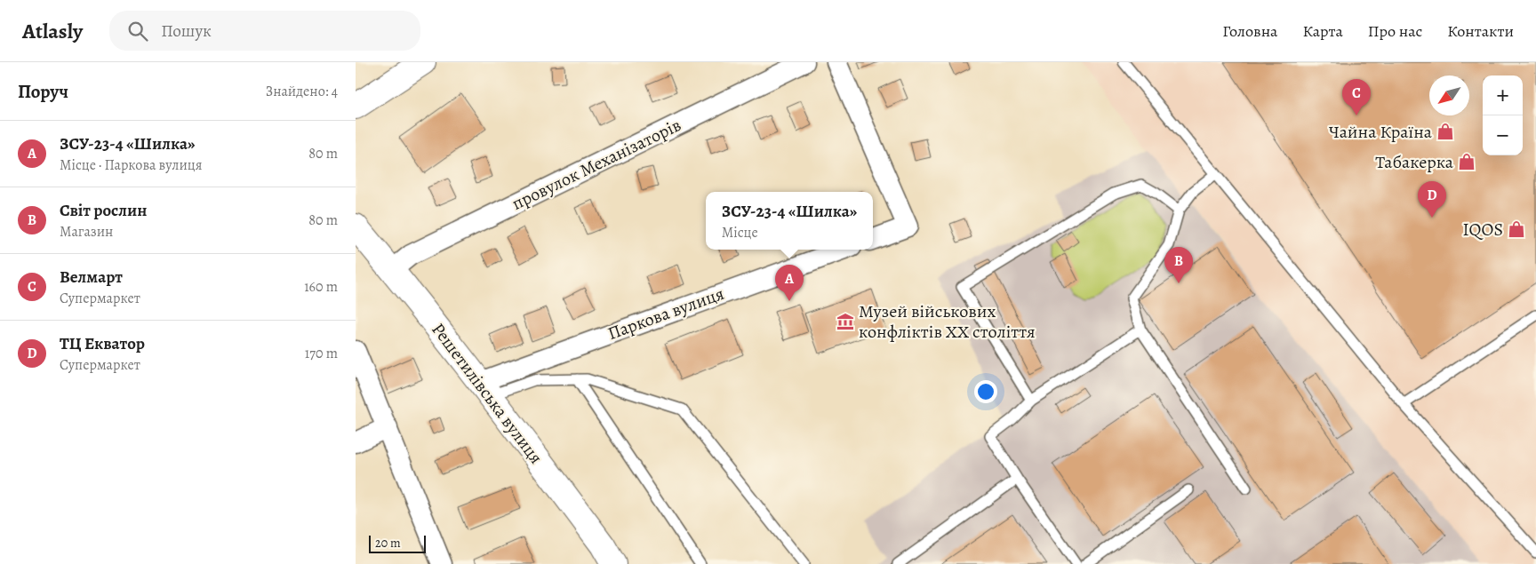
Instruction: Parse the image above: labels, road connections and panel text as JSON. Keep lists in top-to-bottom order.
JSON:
{
  "streets": {
    "street": ["провулок Механізаторів", "Паркова вулиця", "Решетилівська вулиця"]
  },
  "crossings": [
    ["провулок Механізаторів", "Решетилівська вулиця"],
    ["Паркова вулиця", "Решетилівська вулиця"]
  ],
  "places": {
    "shop": ["Чайна Країна", "Табакерка", "IQOS"],
    "museum": ["Музей військових конфліктів ХХ століття"]
  },
  "scale_bar": "20 m",
  "north": "bottom left",
  "page": {
    "header": "Atlasly",
    "search": "Пошук",
    "nav": [
      "Головна",
      "Карта",
      "Про нас",
      "Контакти"
    ],
    "heading": ["Поруч", "Знайдено: 4"],
    "map_buttons": ["+", "−"],
    "pins": [
      "C",
      "D",
      "B",
      "A"
    ],
    "list": [
      {
        "mark": "A",
        "name": "ЗСУ-23-4 «Шилка»",
        "note": "Місце · Паркова вулиця",
        "value": "80 m"
      },
      {
        "mark": "B",
        "name": "Світ рослин",
        "note": "Магазин",
        "value": "80 m"
      },
      {
        "mark": "C",
        "name": "Велмарт",
        "note": "Супермаркет",
        "value": "160 m"
      },
      {
        "mark": "D",
        "name": "ТЦ Екватор",
        "note": "Супермаркет",
        "value": "170 m"
      }
    ],
    "popup": ["ЗСУ-23-4 «Шилка»", "Місце"],
    "scale": "20 m"
  }
}
